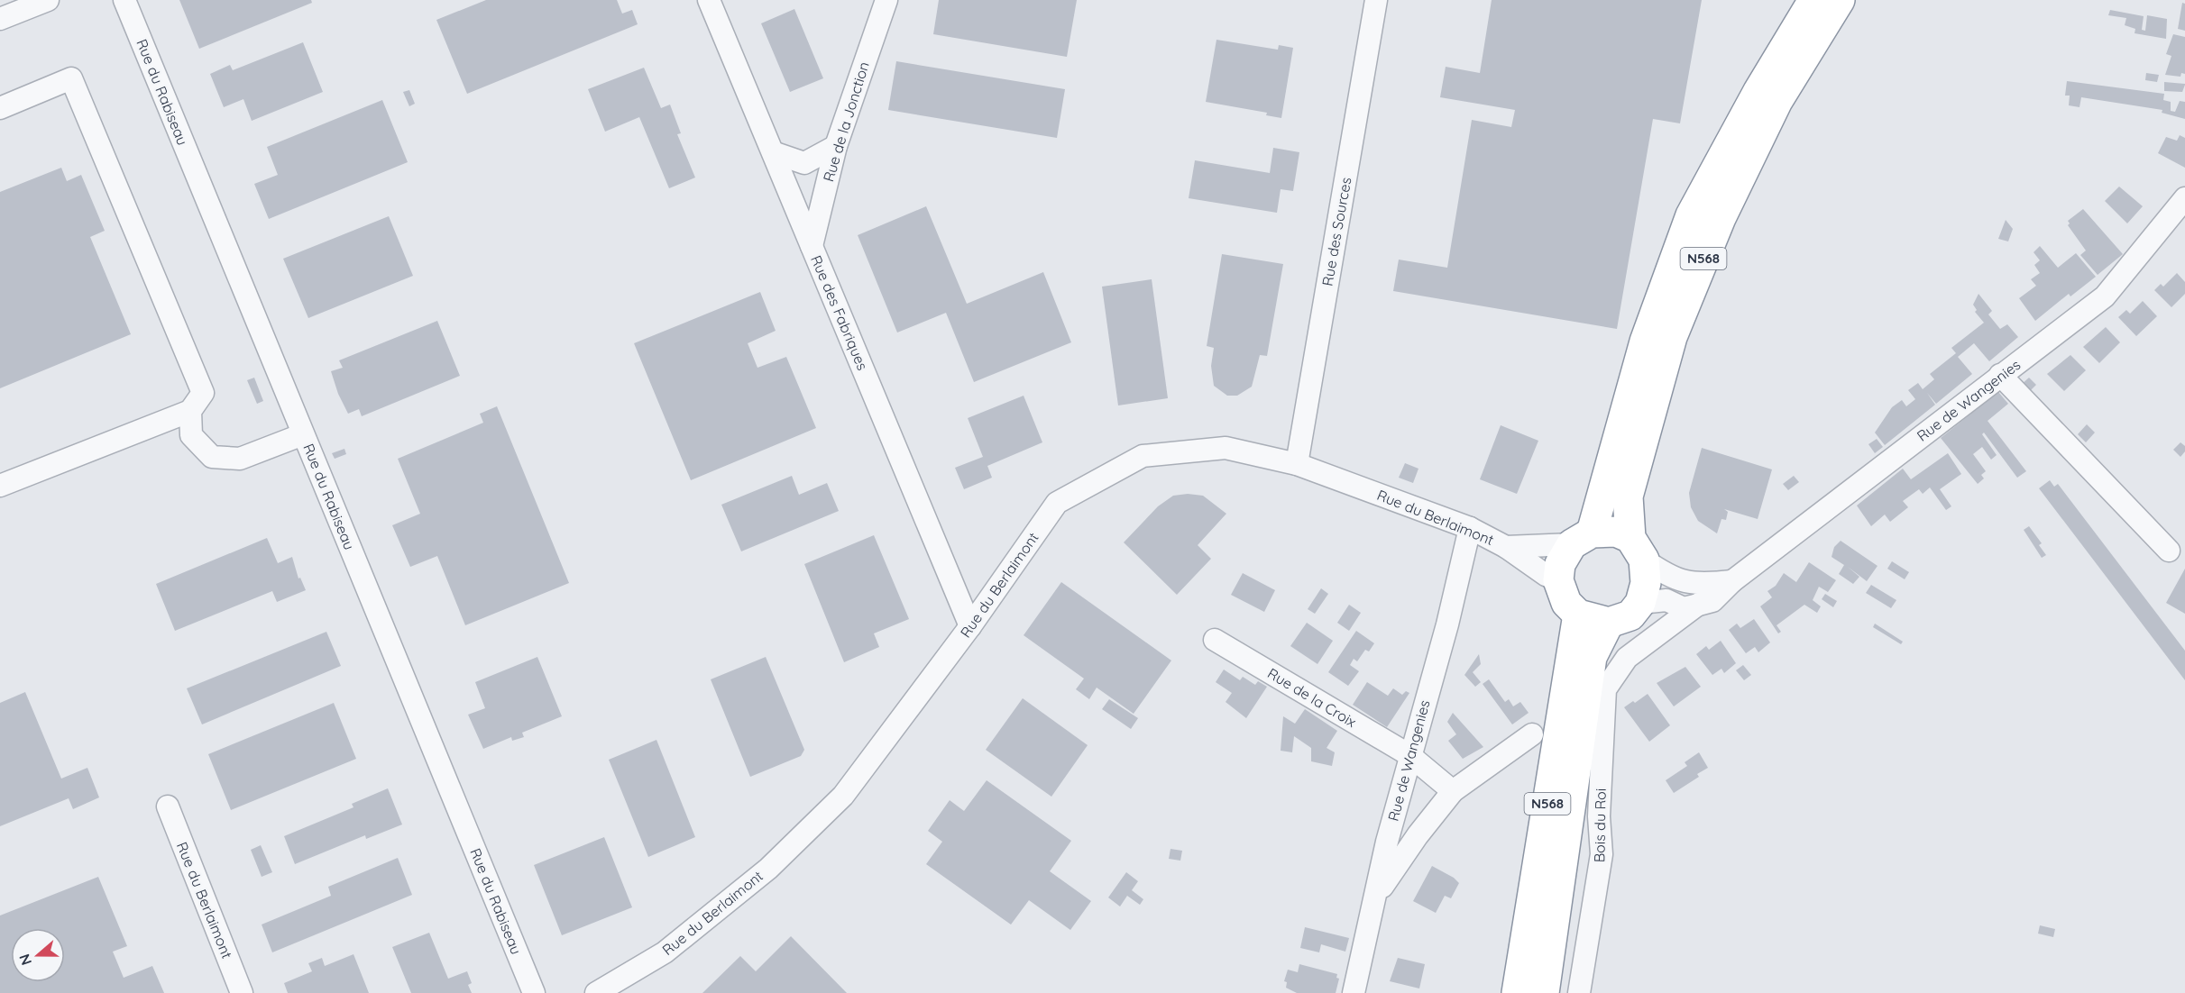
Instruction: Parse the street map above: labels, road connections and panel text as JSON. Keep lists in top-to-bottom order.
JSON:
{
  "streets": {
    "highway": ["N568"],
    "street": [
      "Rue du Rabiseau",
      "Rue de la Jonction",
      "Rue des Sources",
      "Rue des Fabriques",
      "Rue de Wangenies",
      "Rue du Berlaimont",
      "Rue de la Croix",
      "Bois du Roi"
    ]
  },
  "crossings": [
    ["Rue de la Jonction", "Rue des Fabriques"],
    ["Rue des Sources", "Rue du Berlaimont"],
    ["N568", "Rue du Berlaimont"],
    ["Rue des Fabriques", "Rue du Berlaimont"],
    ["Rue de Wangenies", "Rue du Berlaimont"],
    ["Rue de Wangenies", "Rue de la Croix"],
    ["Rue de Wangenies", "Bois du Roi"]
  ],
  "north": "left"
}
